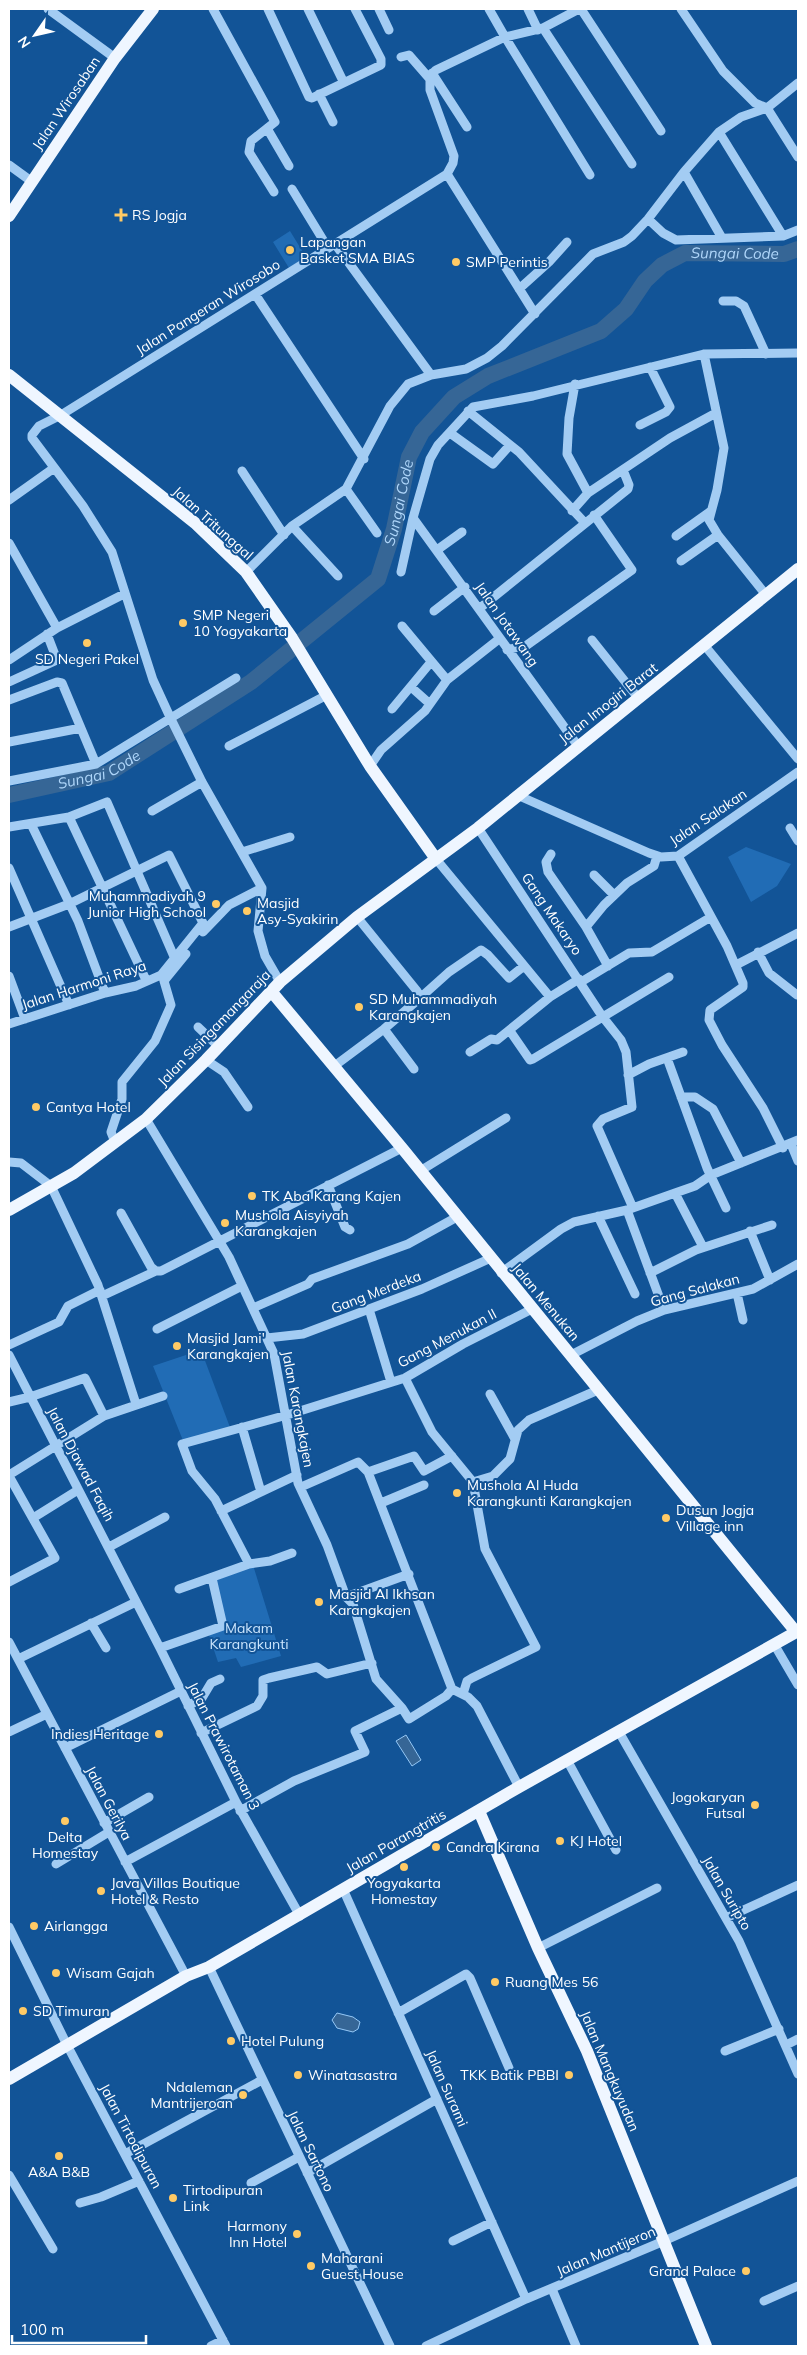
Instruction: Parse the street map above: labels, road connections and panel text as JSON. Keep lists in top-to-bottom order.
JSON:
{
  "streets": {
    "main road": [
      "Jalan Wirosaban",
      "Jalan Tritunggal",
      "Jalan Imogiri Barat",
      "Jalan Sisingamangaraja",
      "Jalan Menukan",
      "Jalan Parangtritis",
      "Jalan Mangkuyudan"
    ],
    "street": [
      "Jalan Pangeran Wirosobo",
      "Jalan Jotawang",
      "Jalan Salakan",
      "Gang Makaryo",
      "Jalan Harmoni Raya",
      "Gang Salakan",
      "Gang Merdeka",
      "Gang Menukan II",
      "Jalan Karangkajen",
      "Jalan Djawad Faqih",
      "Jalan Prawirotaman 3",
      "Jalan Gerilya",
      "Jalan Suripto",
      "Jalan Surami",
      "Jalan Tirtodipuran",
      "Jalan Sartono",
      "Jalan Mantijeron"
    ]
  },
  "crossings": [
    ["Jalan Pangeran Wirosobo", "Jalan Tritunggal"],
    ["Jalan Tritunggal", "Jalan Imogiri Barat"],
    ["Jalan Tritunggal", "Jalan Sisingamangaraja"],
    ["Jalan Jotawang", "Jalan Imogiri Barat"],
    ["Jalan Imogiri Barat", "Jalan Salakan"],
    ["Jalan Imogiri Barat", "Gang Makaryo"],
    ["Jalan Imogiri Barat", "Jalan Sisingamangaraja"],
    ["Jalan Harmoni Raya", "Jalan Sisingamangaraja"],
    ["Jalan Sisingamangaraja", "Jalan Menukan"],
    ["Jalan Sisingamangaraja", "Jalan Karangkajen"],
    ["Gang Salakan", "Jalan Menukan"],
    ["Gang Merdeka", "Jalan Menukan"],
    ["Gang Merdeka", "Jalan Karangkajen"],
    ["Jalan Menukan", "Gang Menukan II"],
    ["Jalan Menukan", "Jalan Parangtritis"],
    ["Gang Menukan II", "Jalan Karangkajen"],
    ["Jalan Djawad Faqih", "Jalan Prawirotaman 3"],
    ["Jalan Prawirotaman 3", "Jalan Parangtritis"],
    ["Jalan Gerilya", "Jalan Parangtritis"],
    ["Jalan Parangtritis", "Jalan Suripto"],
    ["Jalan Parangtritis", "Jalan Mangkuyudan"],
    ["Jalan Parangtritis", "Jalan Surami"],
    ["Jalan Parangtritis", "Jalan Tirtodipuran"],
    ["Jalan Parangtritis", "Jalan Sartono"],
    ["Jalan Mangkuyudan", "Jalan Mantijeron"],
    ["Jalan Surami", "Jalan Mantijeron"]
  ],
  "water": ["Sungai Code"],
  "parks": ["Makam Karangkunti"],
  "places": {
    "health": ["RS Jogja"],
    "other": [
      "Lapangan Basket SMA BIAS",
      "SMP Perintis",
      "SMP Negeri 10 Yogyakarta",
      "SD Negeri Pakel",
      "Muhammadiyah 9 Junior High School",
      "Masjid Asy-Syakirin",
      "SD Muhammadiyah Karangkajen",
      "Cantya Hotel",
      "TK Aba Karang Kajen",
      "Mushola Aisyiyah Karangkajen",
      "Masjid Jami' Karangkajen",
      "Mushola Al Huda Karangkunti Karangkajen",
      "Dusun Jogja Village inn",
      "Masjid Al Ikhsan Karangkajen",
      "Indies Heritage",
      "Jogokaryan Futsal",
      "Delta Homestay",
      "KJ Hotel",
      "Candra Kirana",
      "Yogyakarta Homestay",
      "Java Villas Boutique Hotel & Resto",
      "Airlangga",
      "Wisam Gajah",
      "Ruang Mes 56",
      "SD Timuran",
      "Hotel Pulung",
      "Winatasastra",
      "TKK Batik PBBI",
      "Ndaleman Mantrijeroan",
      "A&A B&B",
      "Tirtodipuran Link",
      "Harmony Inn Hotel",
      "Maharani Guest House",
      "Grand Palace"
    ]
  },
  "scale_bar": "100 m",
  "north": "bottom left"
}
